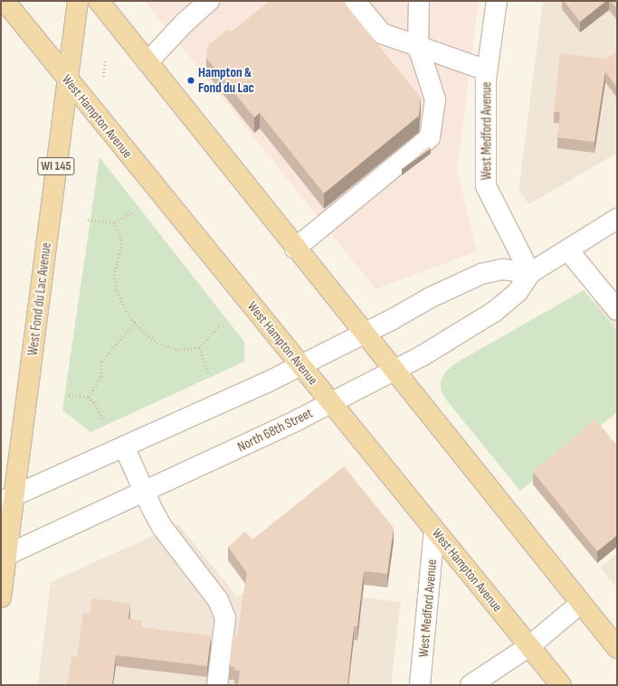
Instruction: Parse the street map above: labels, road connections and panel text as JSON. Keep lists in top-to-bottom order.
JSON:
{
  "streets": {
    "main road": ["West Hampton Avenue", "WI 145", "West Fond du Lac Avenue"],
    "street": ["West Medford Avenue", "North 68th Street"]
  },
  "crossings": [
    ["West Hampton Avenue", "West Medford Avenue"],
    ["West Hampton Avenue", "West Fond du Lac Avenue"],
    ["West Hampton Avenue", "North 68th Street"],
    ["West Medford Avenue", "North 68th Street"],
    ["West Fond du Lac Avenue", "North 68th Street"]
  ],
  "places": ["Hampton & Fond du Lac"]
}
